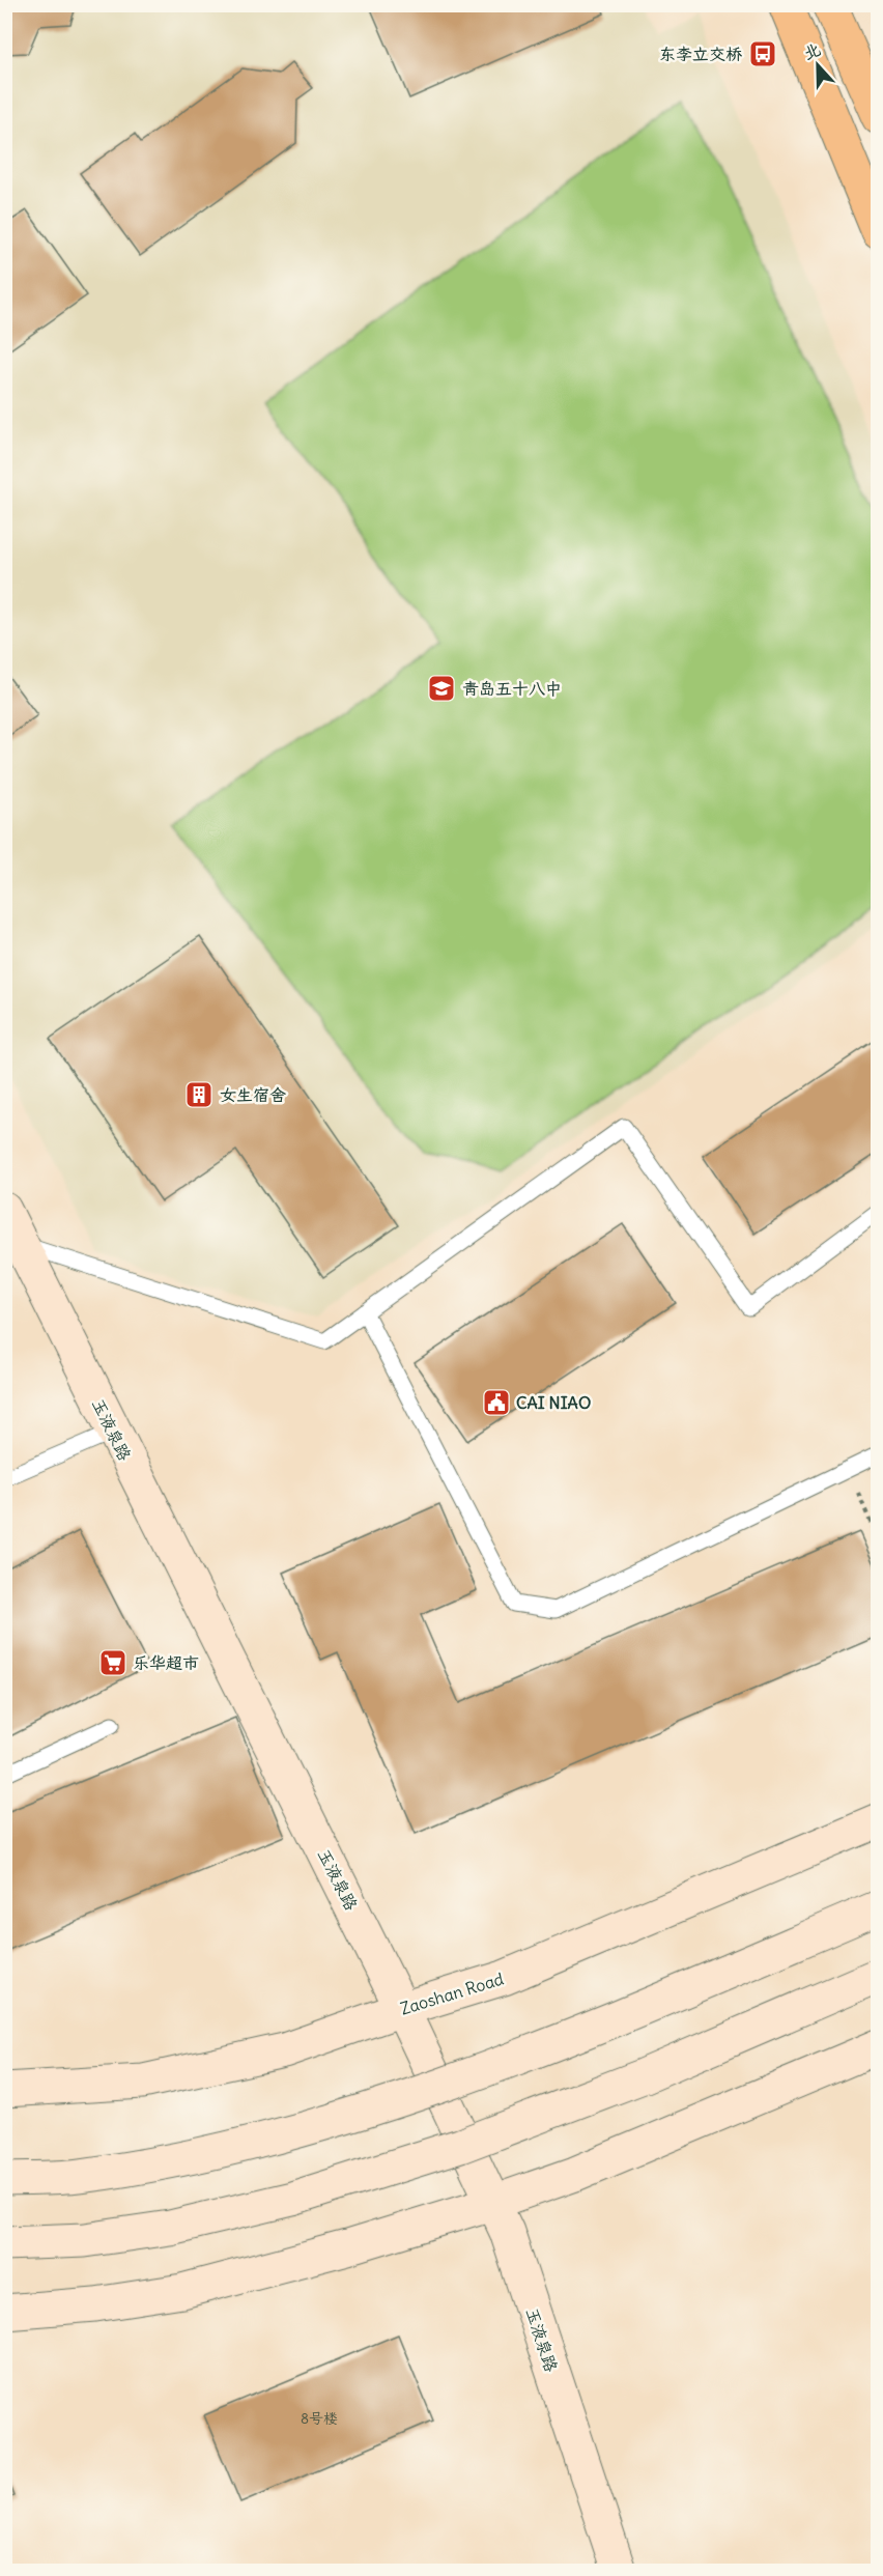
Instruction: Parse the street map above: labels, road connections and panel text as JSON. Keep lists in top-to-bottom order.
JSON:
{
  "streets": {
    "street": ["玉液泉路", "Zaoshan Road"]
  },
  "crossings": [
    ["玉液泉路", "Zaoshan Road"]
  ],
  "places": {
    "bus stop": ["东李立交桥"],
    "school or university": ["青岛五十八中"],
    "building": ["女生宿舍"],
    "public building": ["CAI NIAO"],
    "supermarket": ["乐华超市"]
  },
  "house_numbers": ["8号楼"],
  "north": "top"
}
